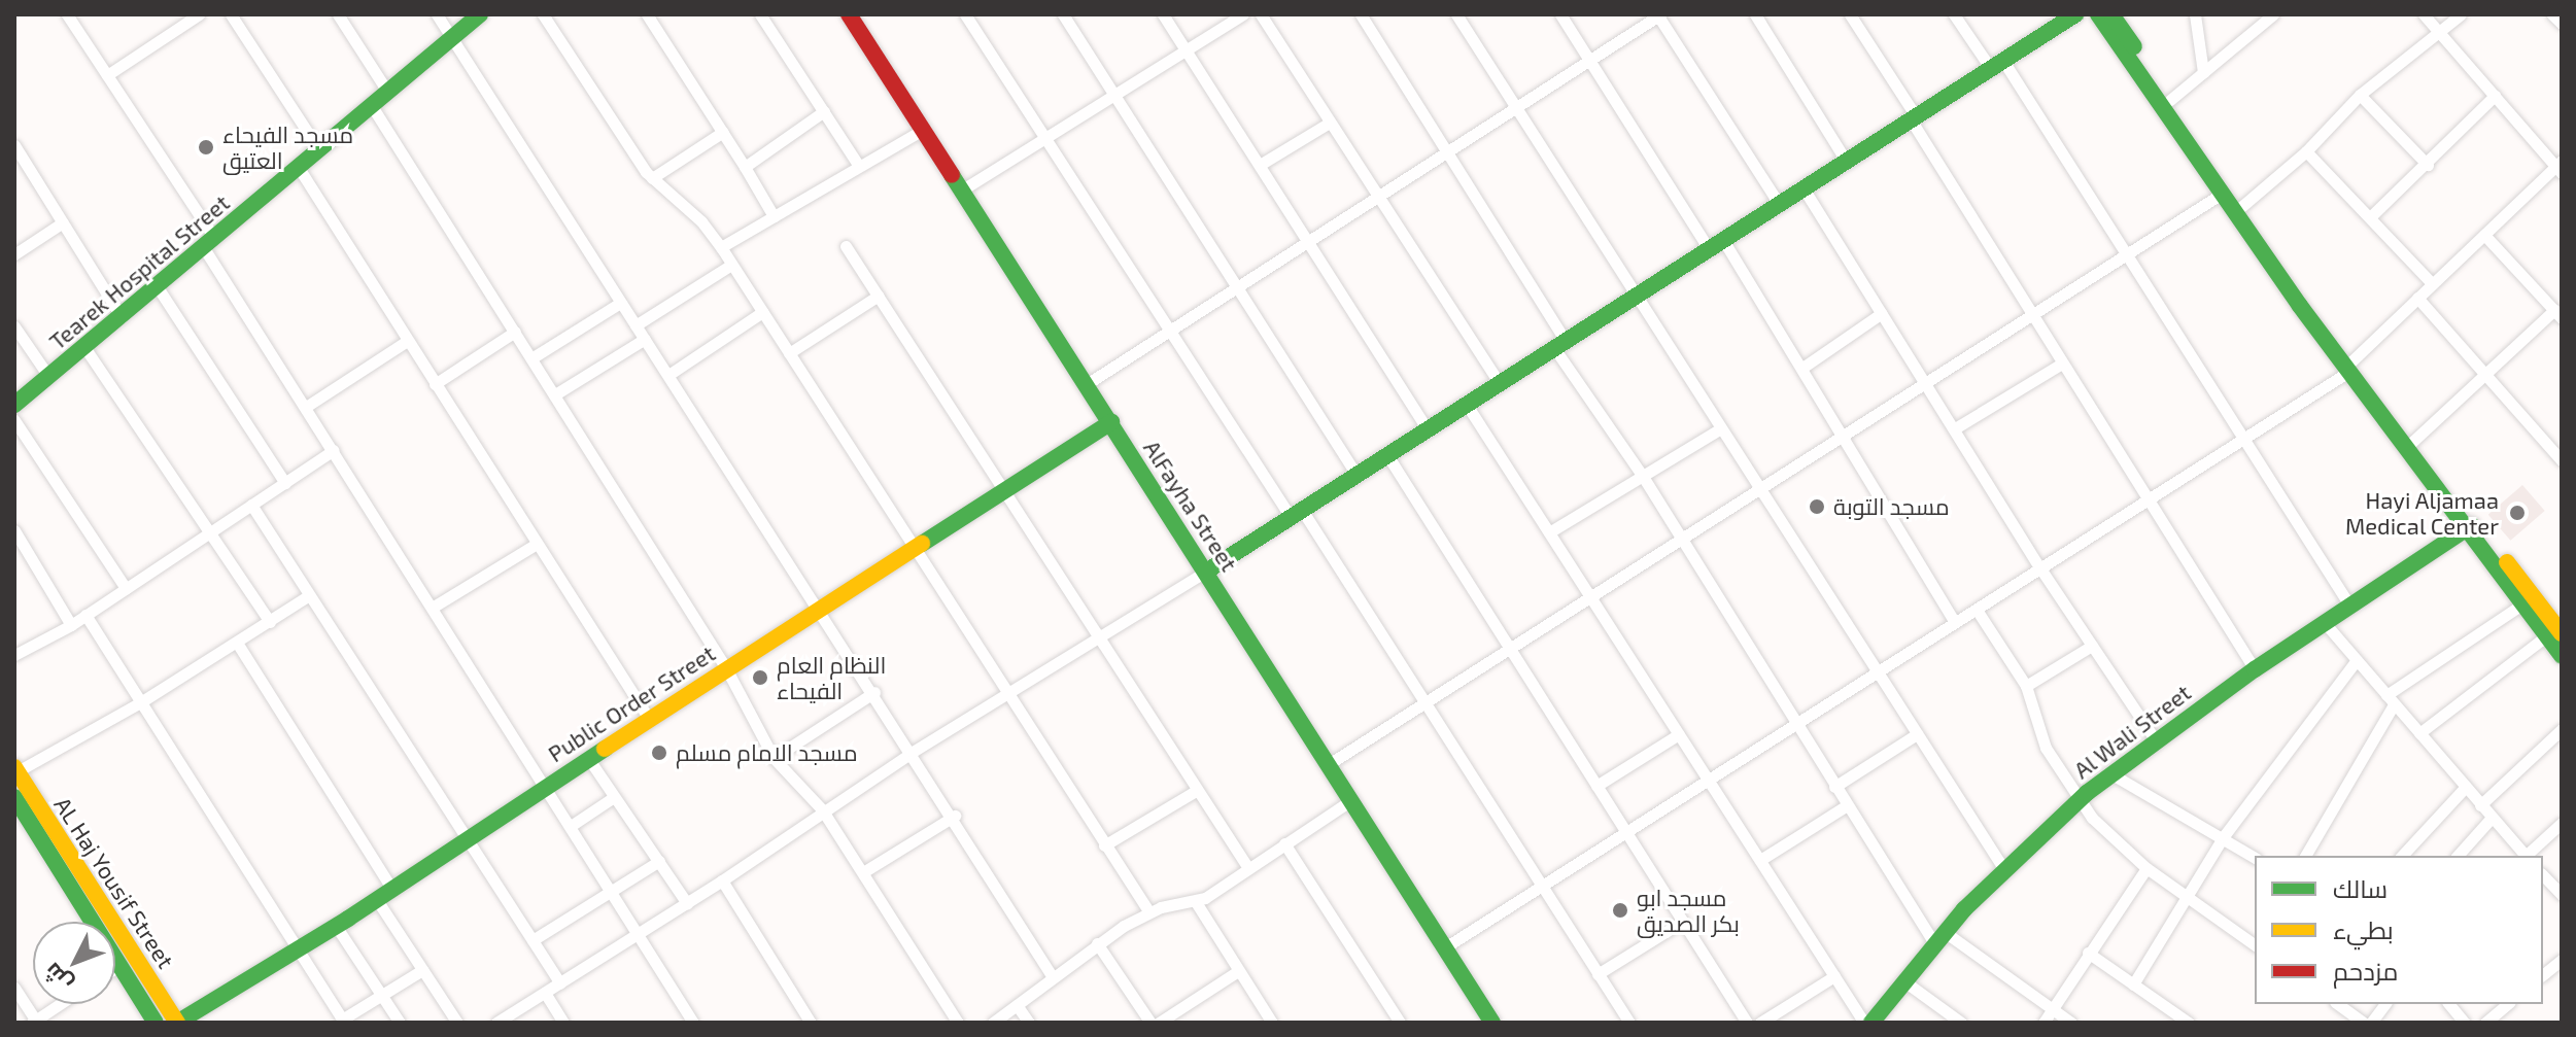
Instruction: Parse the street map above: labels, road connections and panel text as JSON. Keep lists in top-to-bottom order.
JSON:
{
  "streets": {
    "street": [
      "Tearek Hospital Street",
      "AlFayha Street",
      "Public Order Street",
      "Al Wali Street",
      "AL Haj Yousif Street"
    ]
  },
  "crossings": [
    ["AlFayha Street", "Public Order Street"],
    ["Public Order Street", "AL Haj Yousif Street"]
  ],
  "places": [
    "مسجد الفيحاء العتيق",
    "مسجد التوبة",
    "Hayi Aljamaa Medical Center",
    "النظام العام الفيحاء",
    "مسجد الامام مسلم",
    "مسجد ابو بكر الصديق"
  ],
  "legend": ["سالك", "بطيء", "مزدحم"],
  "north": "bottom left"
}
